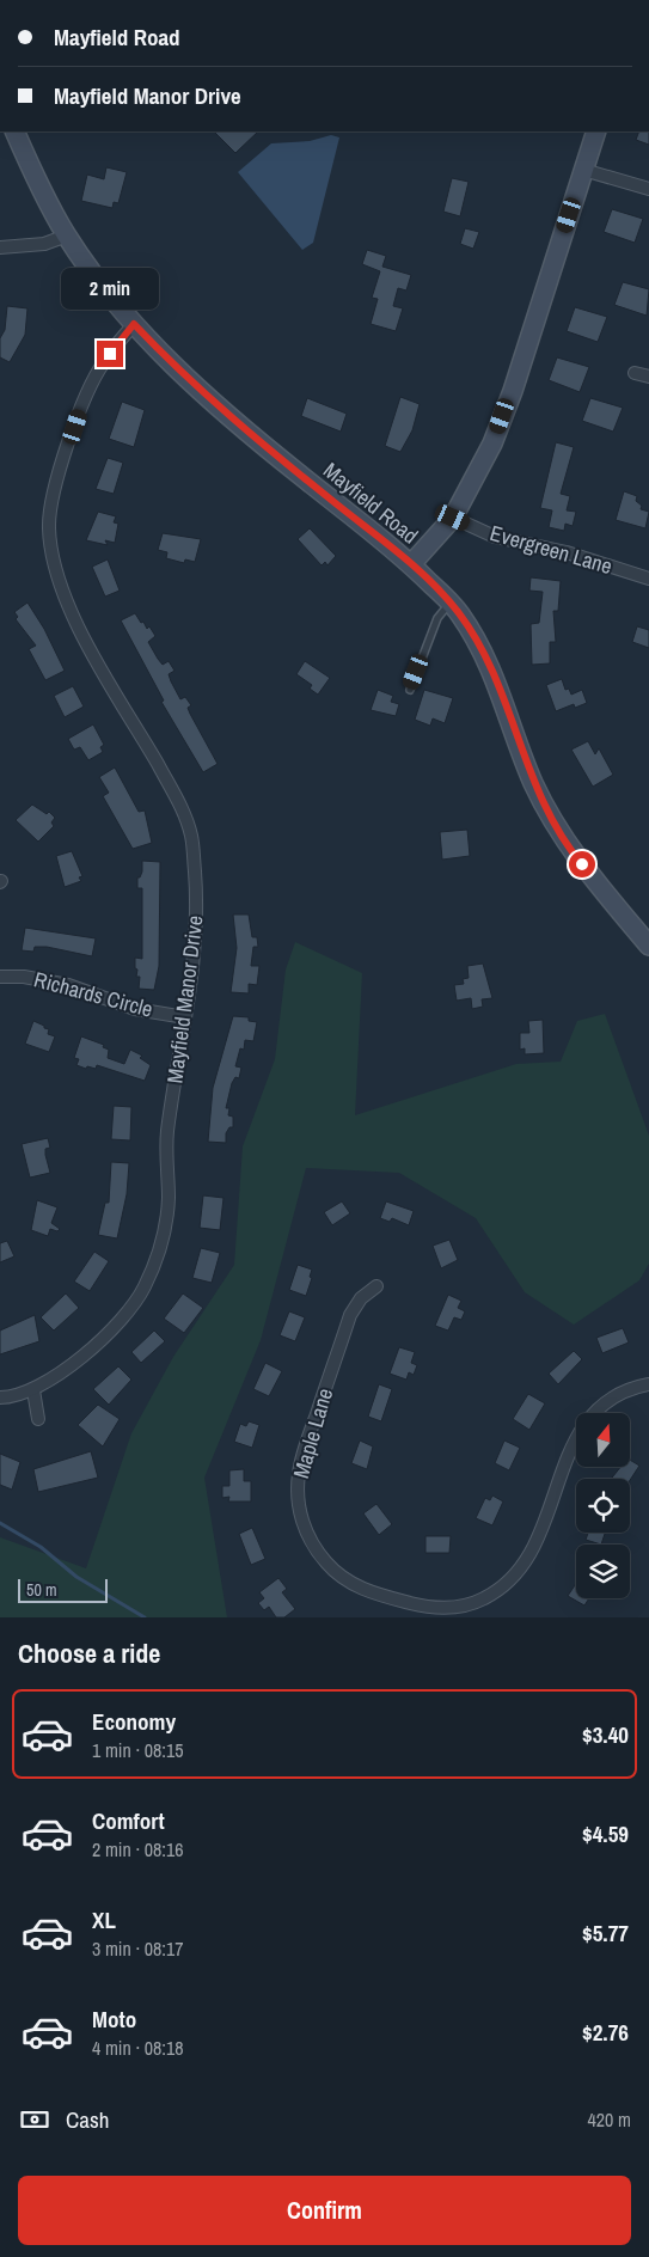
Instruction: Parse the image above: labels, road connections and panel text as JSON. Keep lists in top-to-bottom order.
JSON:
{
  "streets": {
    "street": [
      "Mayfield Road",
      "Evergreen Lane",
      "Richards Circle",
      "Mayfield Manor Drive",
      "Maple Lane"
    ]
  },
  "crossings": [
    ["Mayfield Road", "Mayfield Manor Drive"],
    ["Richards Circle", "Mayfield Manor Drive"]
  ],
  "scale_bar": "50 m",
  "north": "top",
  "page": {
    "banner": ["Mayfield Road", "Mayfield Manor Drive"],
    "bubble": "2 min",
    "scale": "50 m",
    "heading": "Choose a ride",
    "list": [
      {
        "name": "Economy",
        "note": "1 min · 08:15",
        "value": "$3.40"
      },
      {
        "name": "Comfort",
        "note": "2 min · 08:16",
        "value": "$4.59"
      },
      {
        "name": "XL",
        "note": "3 min · 08:17",
        "value": "$5.77"
      },
      {
        "name": "Moto",
        "note": "4 min · 08:18",
        "value": "$2.76"
      }
    ],
    "pay": ["Cash", "420 m"],
    "buttons": "Confirm"
  }
}
